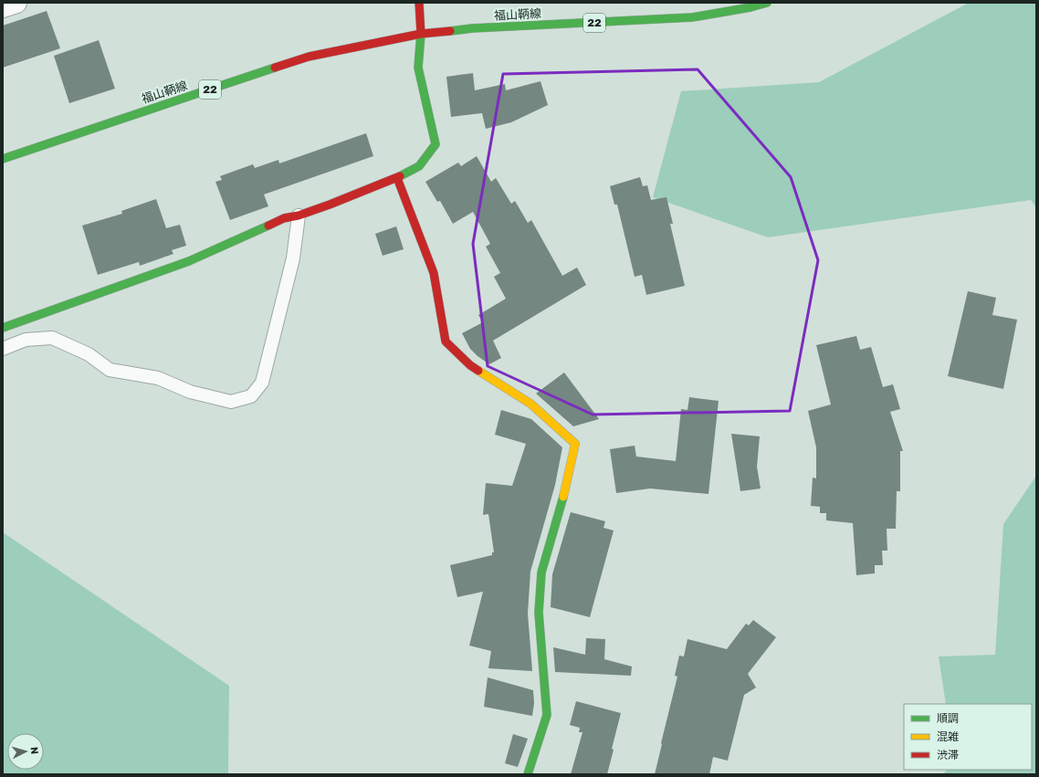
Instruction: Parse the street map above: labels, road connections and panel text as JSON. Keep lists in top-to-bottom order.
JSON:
{
  "streets": {
    "street": ["福山鞆線", "22"]
  },
  "legend": ["順調", "混雑", "渋滞"],
  "north": "right"
}
